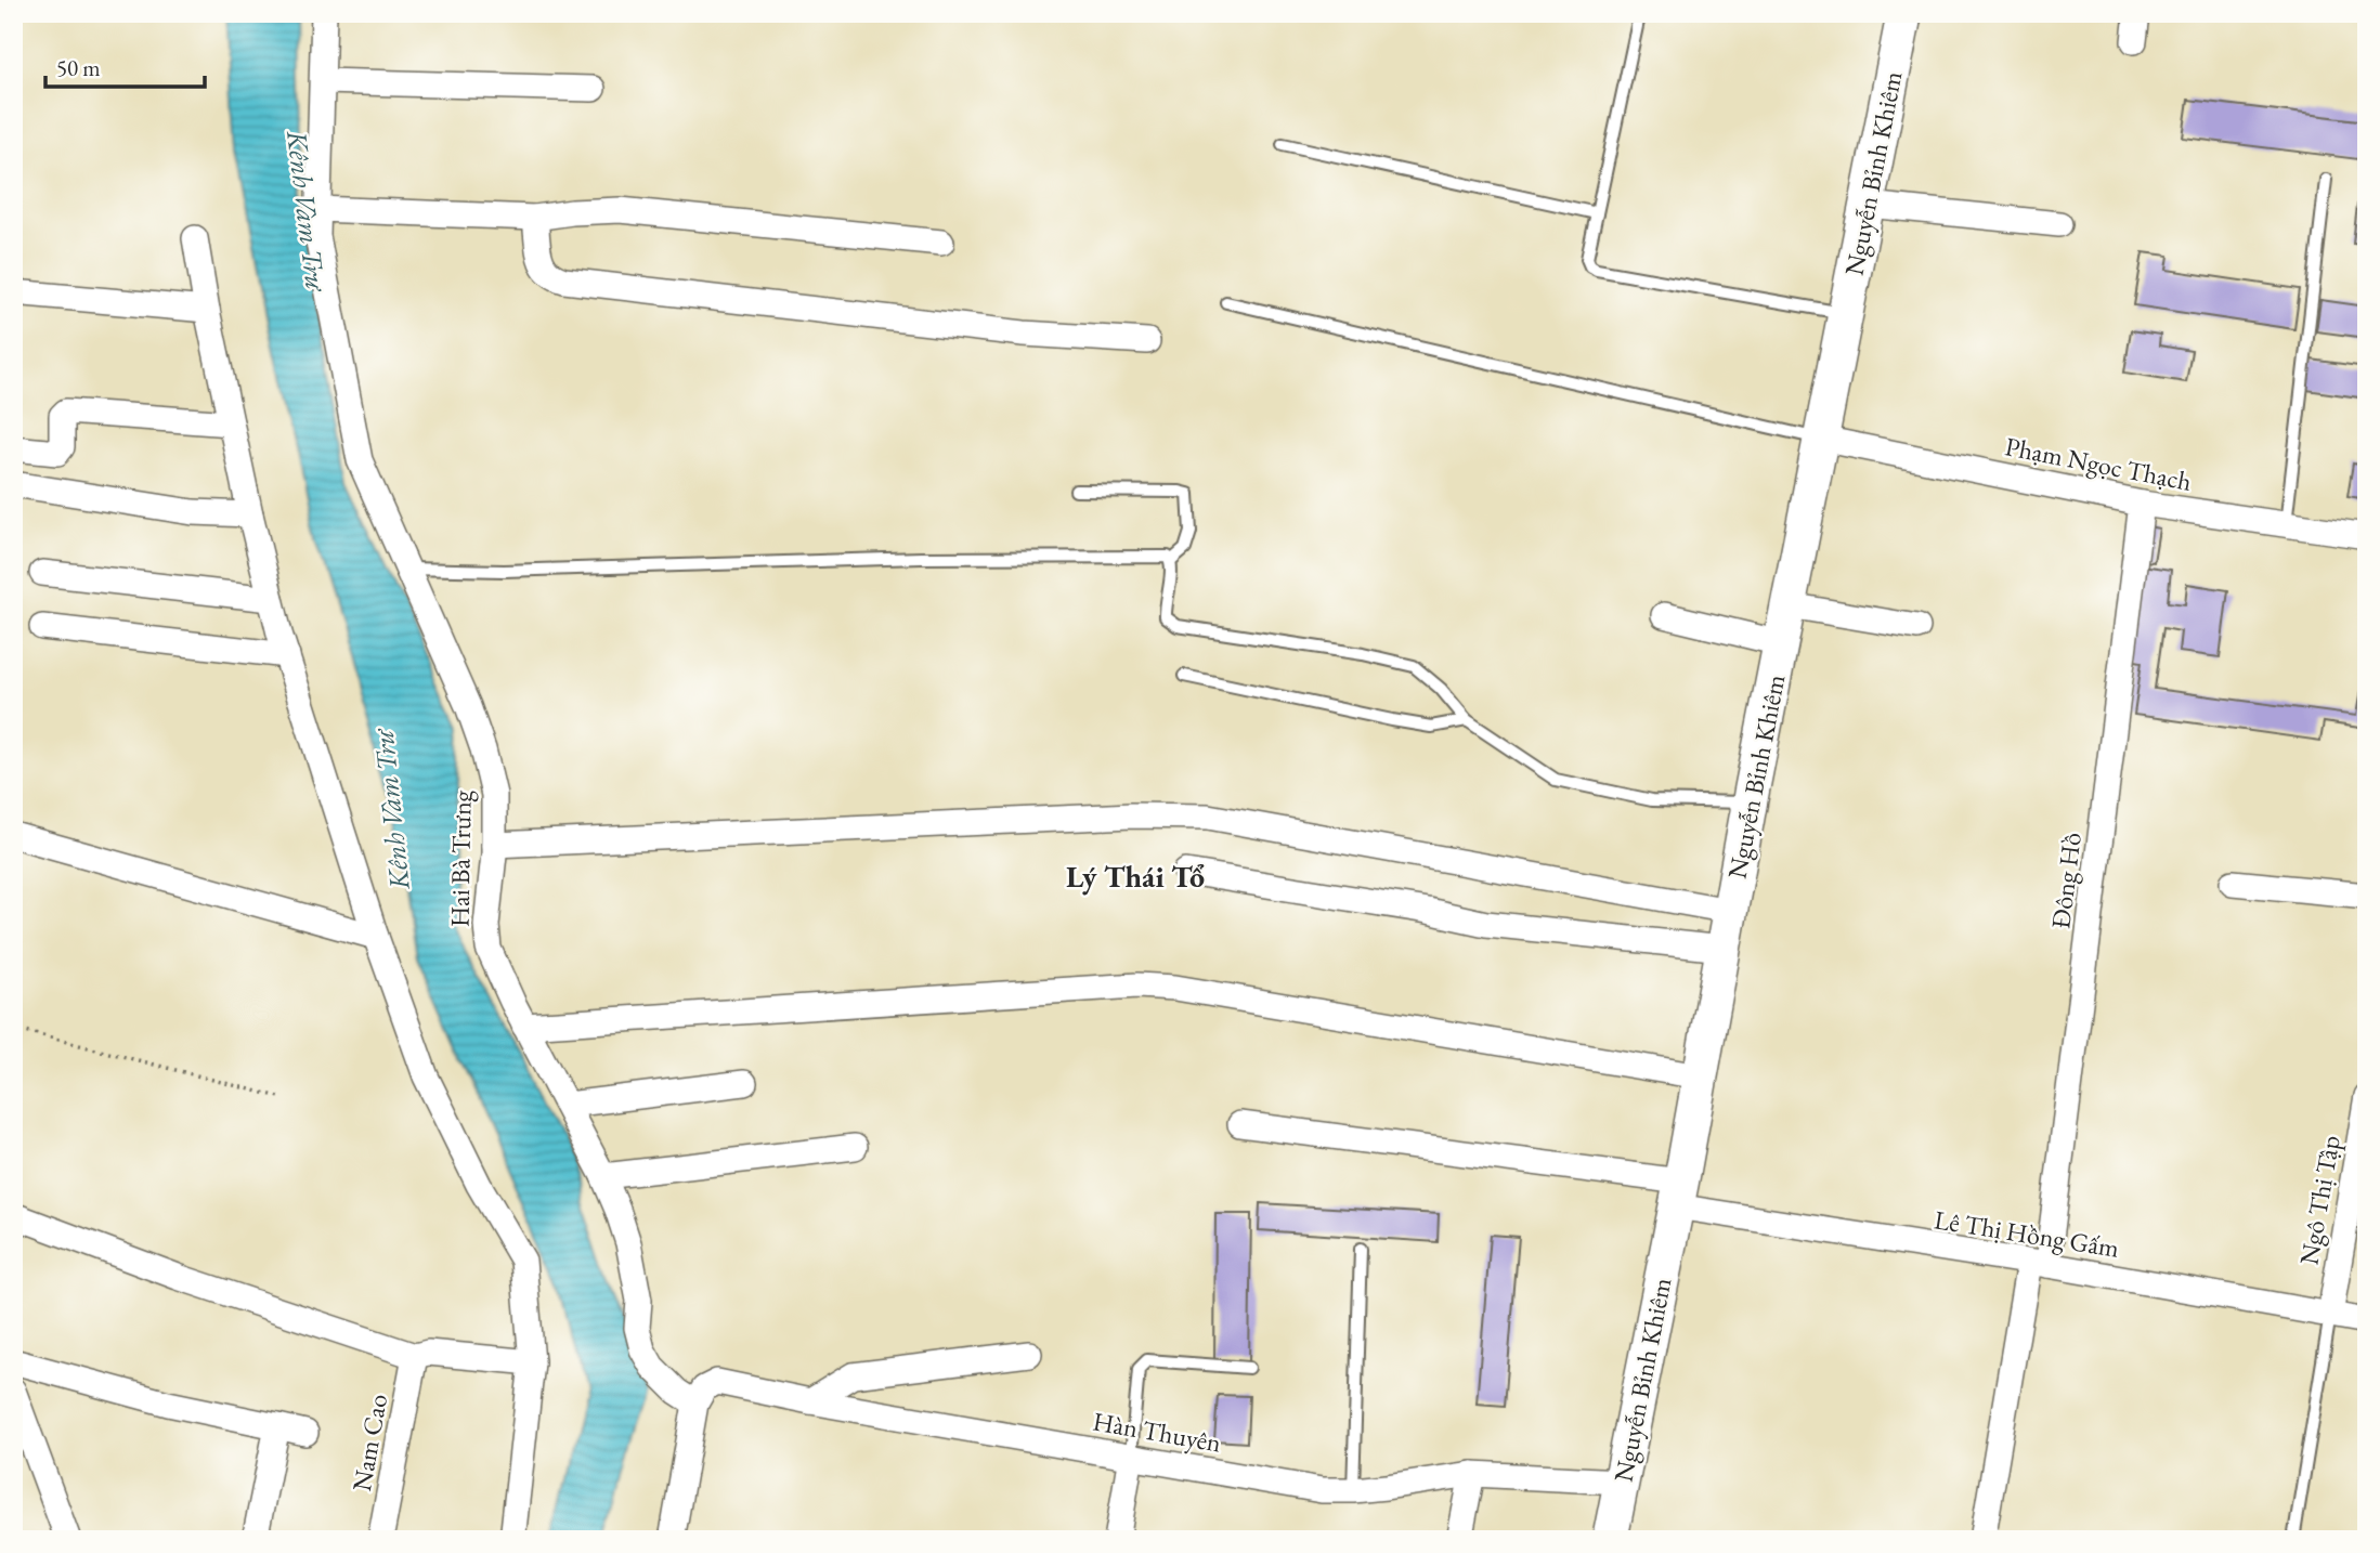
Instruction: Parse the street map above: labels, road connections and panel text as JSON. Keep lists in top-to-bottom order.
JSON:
{
  "streets": {
    "main road": ["Nguyễn Bỉnh Khiêm"],
    "street": [
      "Phạm Ngọc Thạch",
      "Hai Bà Trưng",
      "Đông Hồ",
      "Ngô Thị Tập",
      "Lê Thị Hồng Gấm",
      "Hàn Thuyên",
      "Nam Cao"
    ]
  },
  "crossings": [
    ["Nguyễn Bỉnh Khiêm", "Phạm Ngọc Thạch"],
    ["Nguyễn Bỉnh Khiêm", "Lê Thị Hồng Gấm"],
    ["Nguyễn Bỉnh Khiêm", "Hàn Thuyên"],
    ["Phạm Ngọc Thạch", "Đông Hồ"],
    ["Hai Bà Trưng", "Hàn Thuyên"],
    ["Đông Hồ", "Lê Thị Hồng Gấm"],
    ["Ngô Thị Tập", "Lê Thị Hồng Gấm"]
  ],
  "districts": ["Lý Thái Tổ"],
  "water": ["Kênh Vàm Trư"],
  "scale_bar": "50 m"
}
